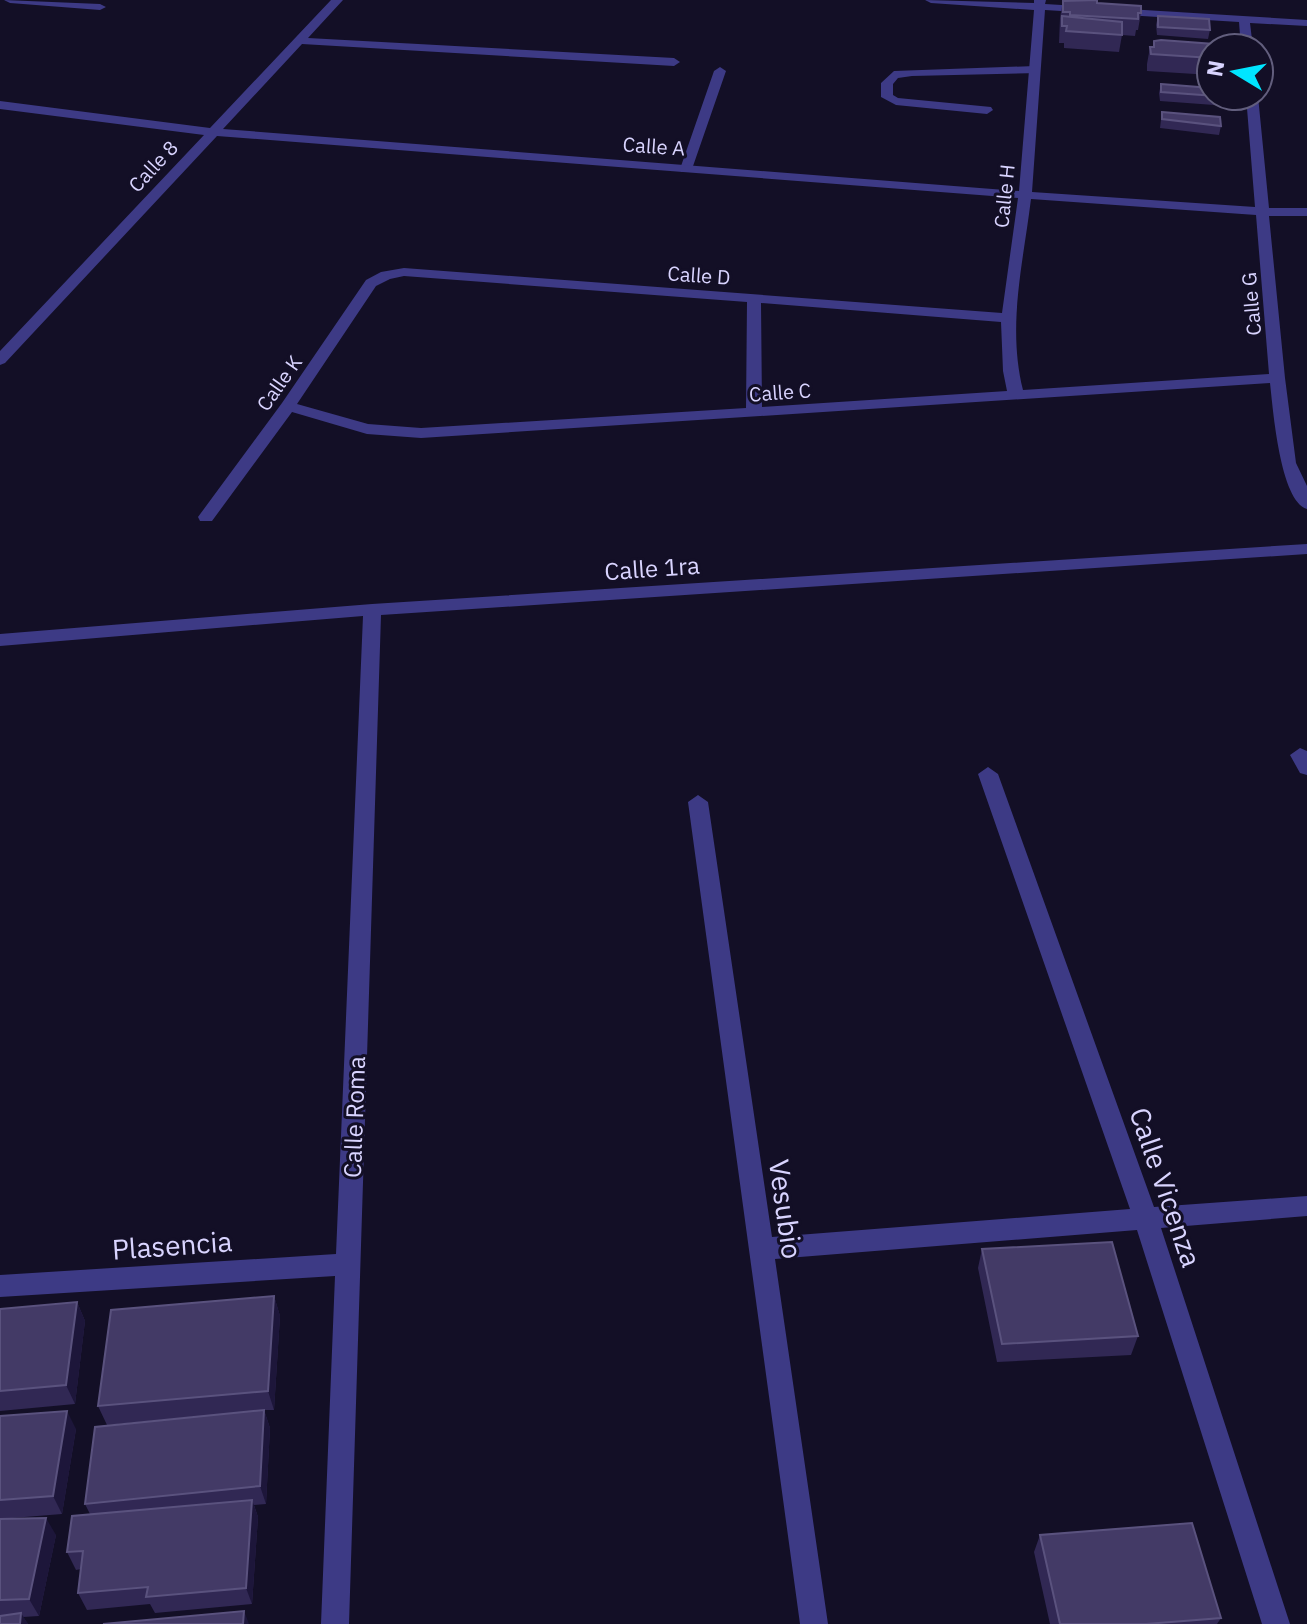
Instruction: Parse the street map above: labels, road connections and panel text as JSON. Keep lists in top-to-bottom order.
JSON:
{
  "streets": {
    "street": [
      "Calle A",
      "Calle 8",
      "Calle H",
      "Calle D",
      "Calle G",
      "Calle K",
      "Calle C",
      "Calle 1ra",
      "Calle Roma",
      "Calle Vicenza",
      "Vesubio",
      "Plasencia"
    ]
  },
  "crossings": [
    ["Calle A", "Calle 8"],
    ["Calle A", "Calle H"],
    ["Calle A", "Calle G"],
    ["Calle H", "Calle D"],
    ["Calle H", "Calle C"],
    ["Calle D", "Calle K"],
    ["Calle G", "Calle C"],
    ["Calle K", "Calle C"],
    ["Calle 1ra", "Calle Roma"],
    ["Calle Roma", "Plasencia"]
  ],
  "north": "left"
}
